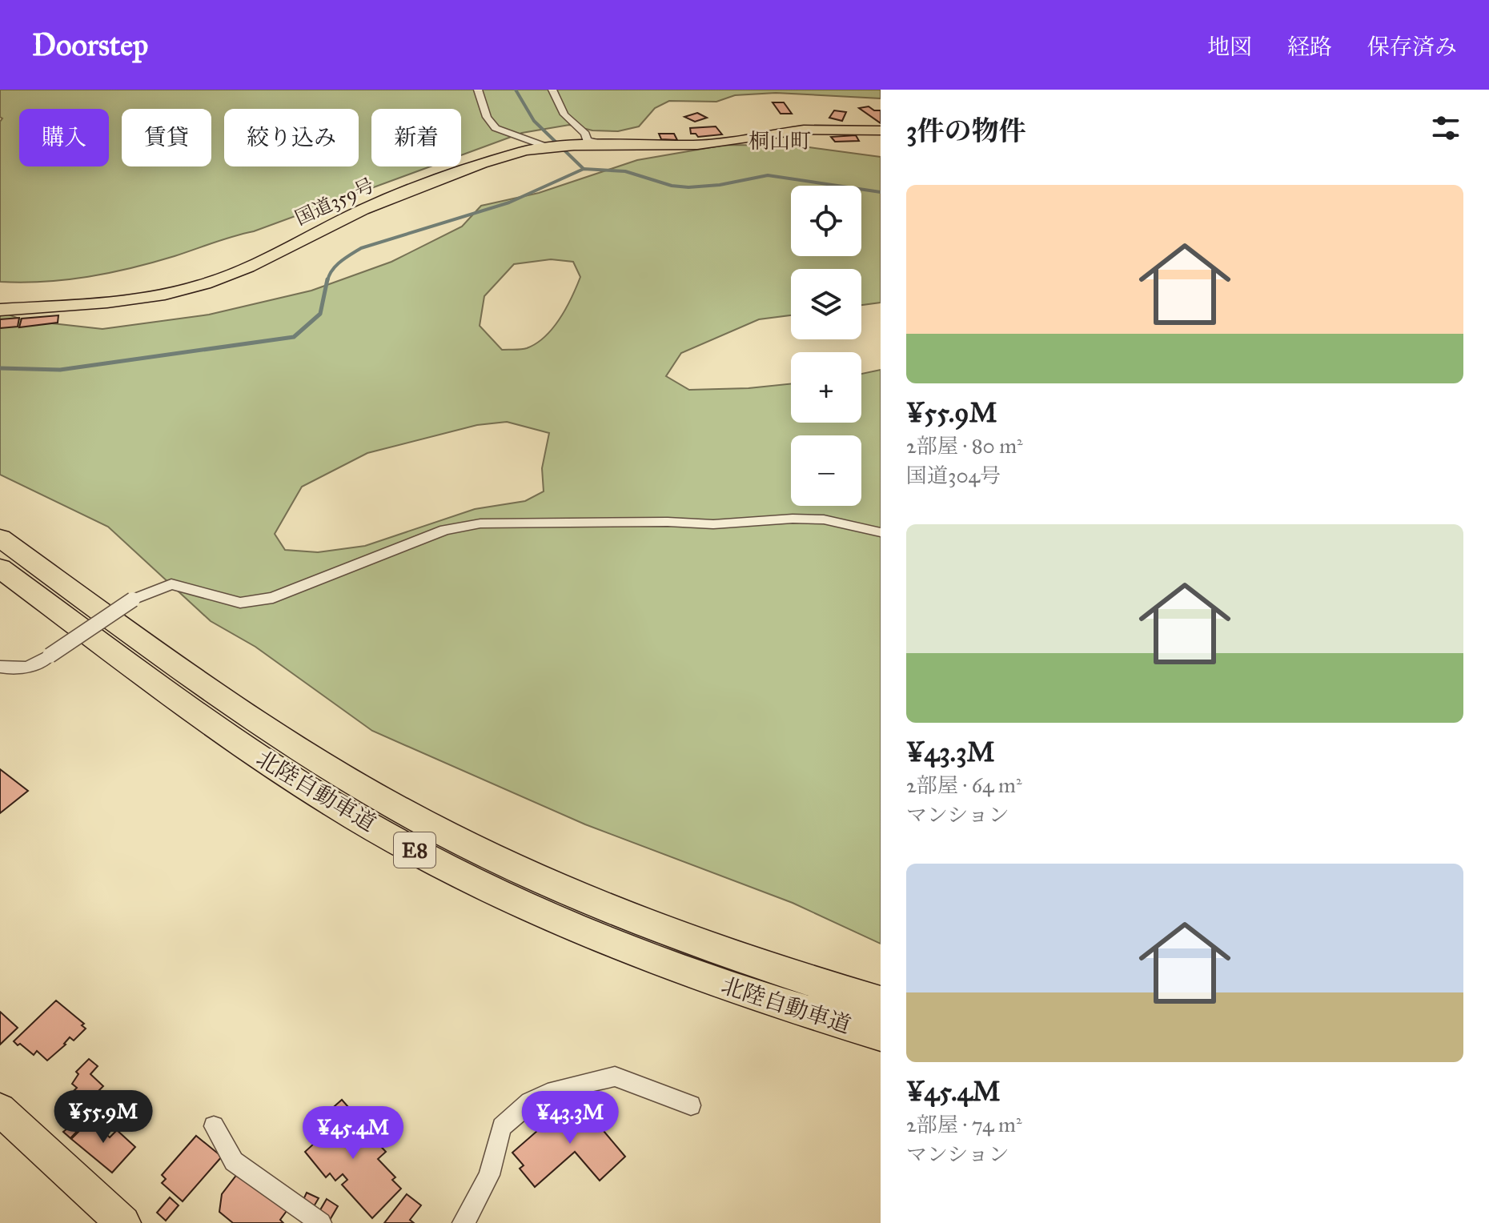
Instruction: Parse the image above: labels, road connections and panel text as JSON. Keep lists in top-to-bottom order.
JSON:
{
  "streets": {
    "highway": ["国道359号", "北陸自動車道", "E8"]
  },
  "districts": ["桐山町"],
  "page": {
    "header": "Doorstep",
    "nav": ["地図", "経路", "保存済み"],
    "heading": "3件の物件",
    "chip": [
      "購入",
      "賃貸",
      "絞り込み",
      "新着"
    ],
    "list": [
      {
        "name": "¥55.9M",
        "note": "2部屋 · 80 m² · 国道304号"
      },
      {
        "name": "¥43.3M",
        "note": "2部屋 · 64 m² · マンション"
      },
      {
        "name": "¥45.4M",
        "note": "2部屋 · 74 m² · マンション"
      }
    ],
    "map_buttons": ["+", "−"],
    "price": ["¥55.9M", "¥43.3M", "¥45.4M"]
  }
}
